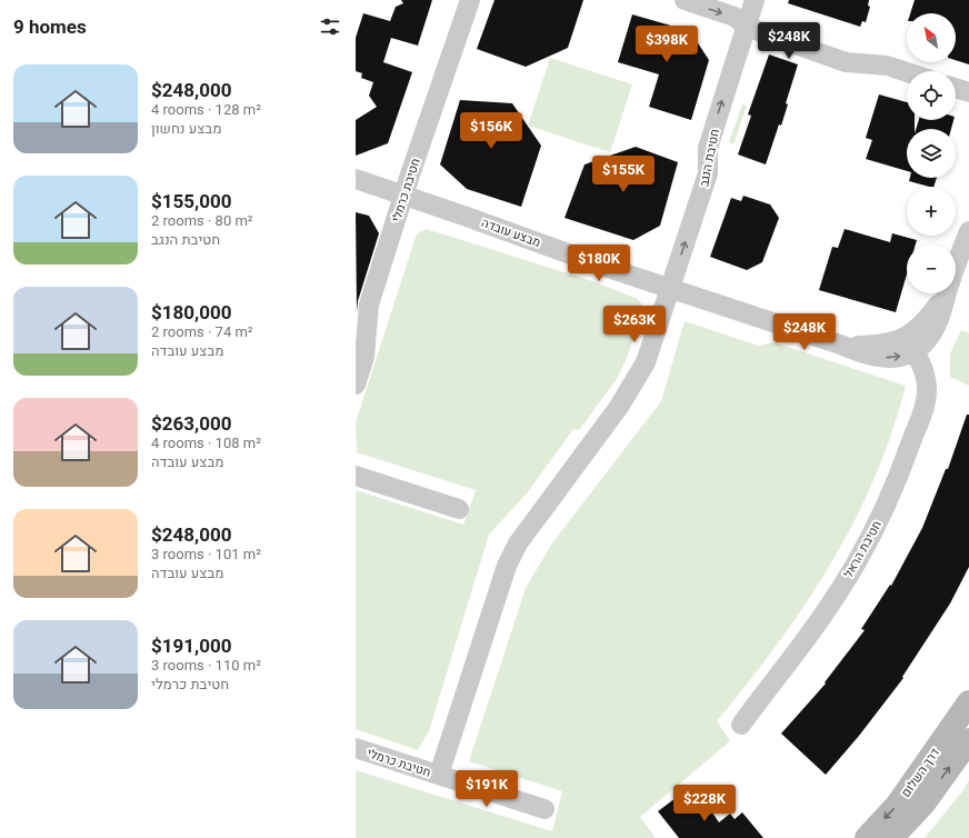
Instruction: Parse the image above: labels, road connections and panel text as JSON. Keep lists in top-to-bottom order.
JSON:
{
  "streets": {
    "street": [
      "חטיבת הנגב",
      "חטיבת כרמלי",
      "מבצע עובדה",
      "חטיבת הראל",
      "דרך השלום"
    ]
  },
  "crossings": [
    ["חטיבת הנגב", "חטיבת כרמלי"],
    ["חטיבת הנגב", "מבצע עובדה"],
    ["חטיבת כרמלי", "מבצע עובדה"],
    ["מבצע עובדה", "חטיבת הראל"]
  ],
  "north": "top left",
  "page": {
    "heading": "9 homes",
    "map_buttons": ["+", "−"],
    "price": [
      "$248K",
      "$398K",
      "$156K",
      "$155K",
      "$180K",
      "$263K",
      "$248K",
      "$191K",
      "$228K"
    ],
    "list": [
      {
        "name": "$248,000",
        "note": "4 rooms · 128 m² · מבצע נחשון"
      },
      {
        "name": "$155,000",
        "note": "2 rooms · 80 m² · חטיבת הנגב"
      },
      {
        "name": "$180,000",
        "note": "2 rooms · 74 m² · מבצע עובדה"
      },
      {
        "name": "$263,000",
        "note": "4 rooms · 108 m² · מבצע עובדה"
      },
      {
        "name": "$248,000",
        "note": "3 rooms · 101 m² · מבצע עובדה"
      },
      {
        "name": "$191,000",
        "note": "3 rooms · 110 m² · חטיבת כרמלי"
      }
    ]
  }
}
